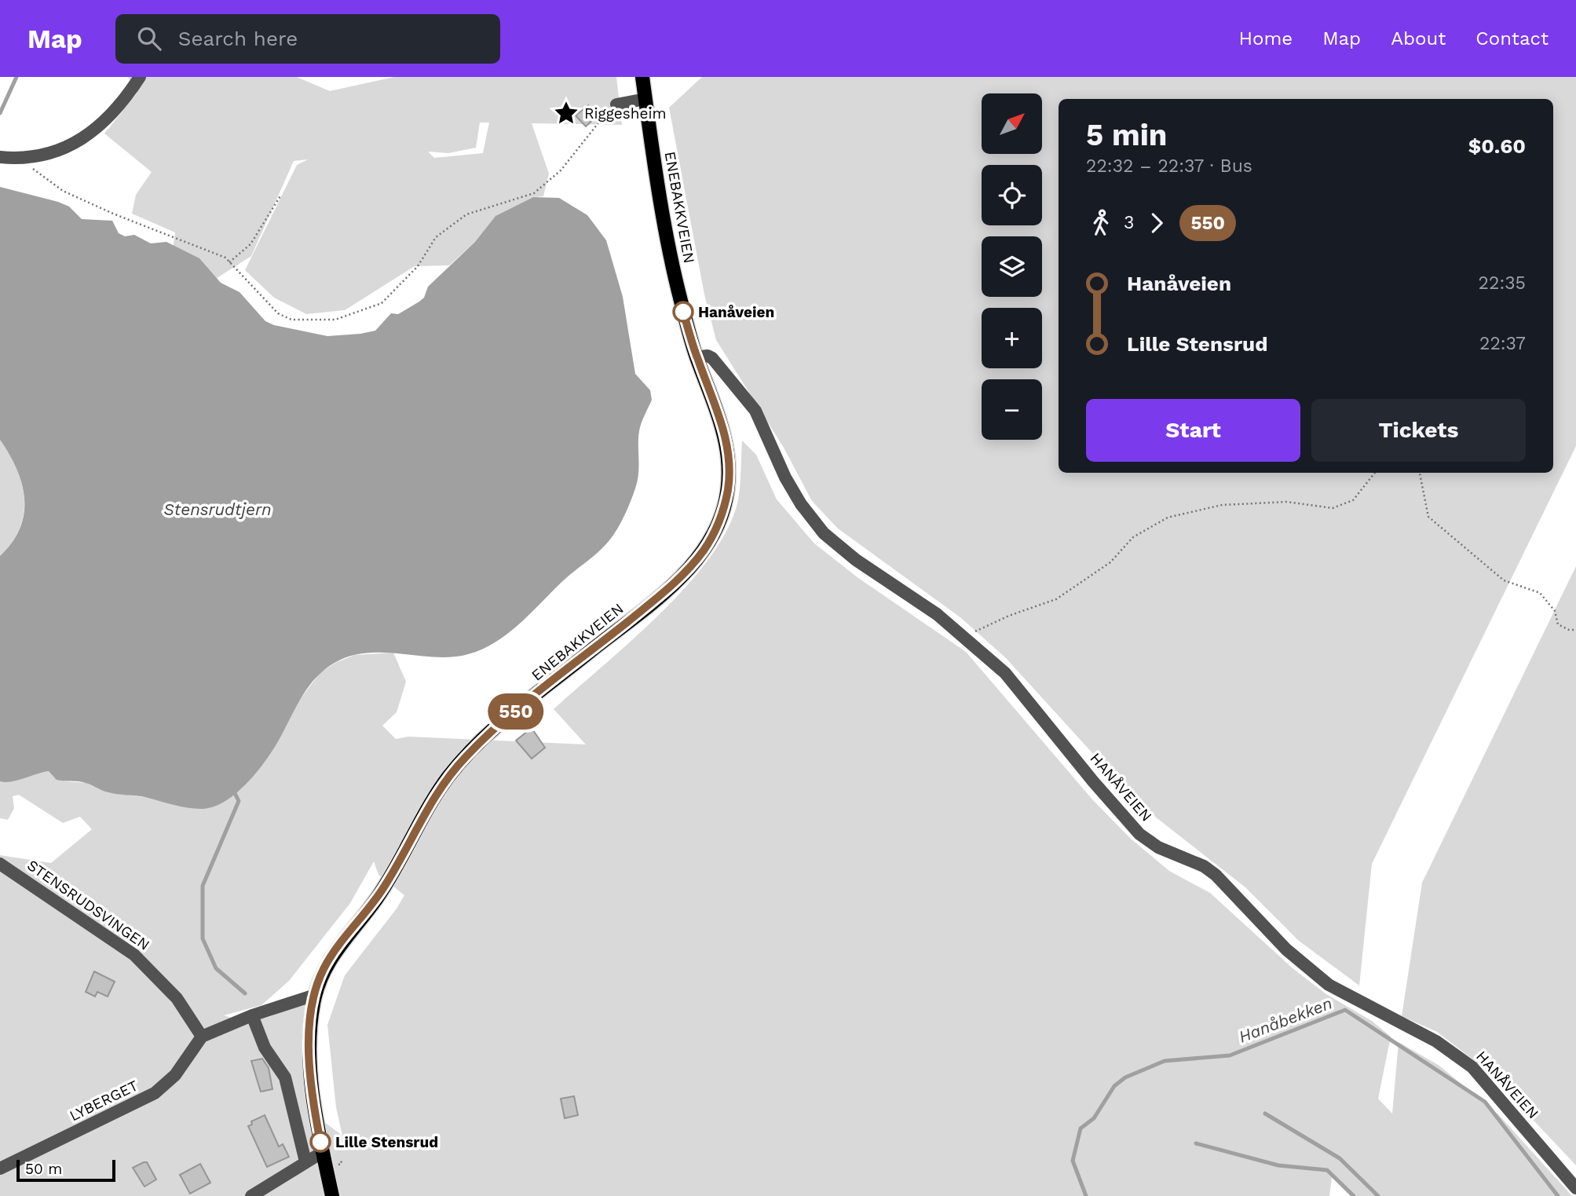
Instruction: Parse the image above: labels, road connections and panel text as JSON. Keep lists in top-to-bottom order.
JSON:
{
  "streets": {
    "main road": ["ENEBAKKVEIEN"],
    "street": ["HANÅVEIEN", "STENSRUDSVINGEN", "LYBERGET"]
  },
  "crossings": [
    ["ENEBAKKVEIEN", "HANÅVEIEN"],
    ["STENSRUDSVINGEN", "LYBERGET"]
  ],
  "water": ["Stensrudtjern", "Hanåbekken"],
  "places": {
    "place": ["Riggesheim"],
    "other": ["Hanåveien", "Lille Stensrud"]
  },
  "lines": ["bus line 550"],
  "scale_bar": "50 m",
  "north": "top right",
  "page": {
    "header": "Map",
    "search": "Search here",
    "nav": [
      "Home",
      "Map",
      "About",
      "Contact"
    ],
    "on_map": "550",
    "map_buttons": ["+", "−"],
    "heading": ["5 min", "22:32 – 22:37 · Bus", "$0.60"],
    "legs": ["3", "550"],
    "list": [
      {
        "name": "Hanåveien",
        "value": "22:35"
      },
      {
        "name": "Lille Stensrud",
        "value": "22:37"
      }
    ],
    "buttons": ["Start", "Tickets"],
    "scale": "50 m"
  }
}
